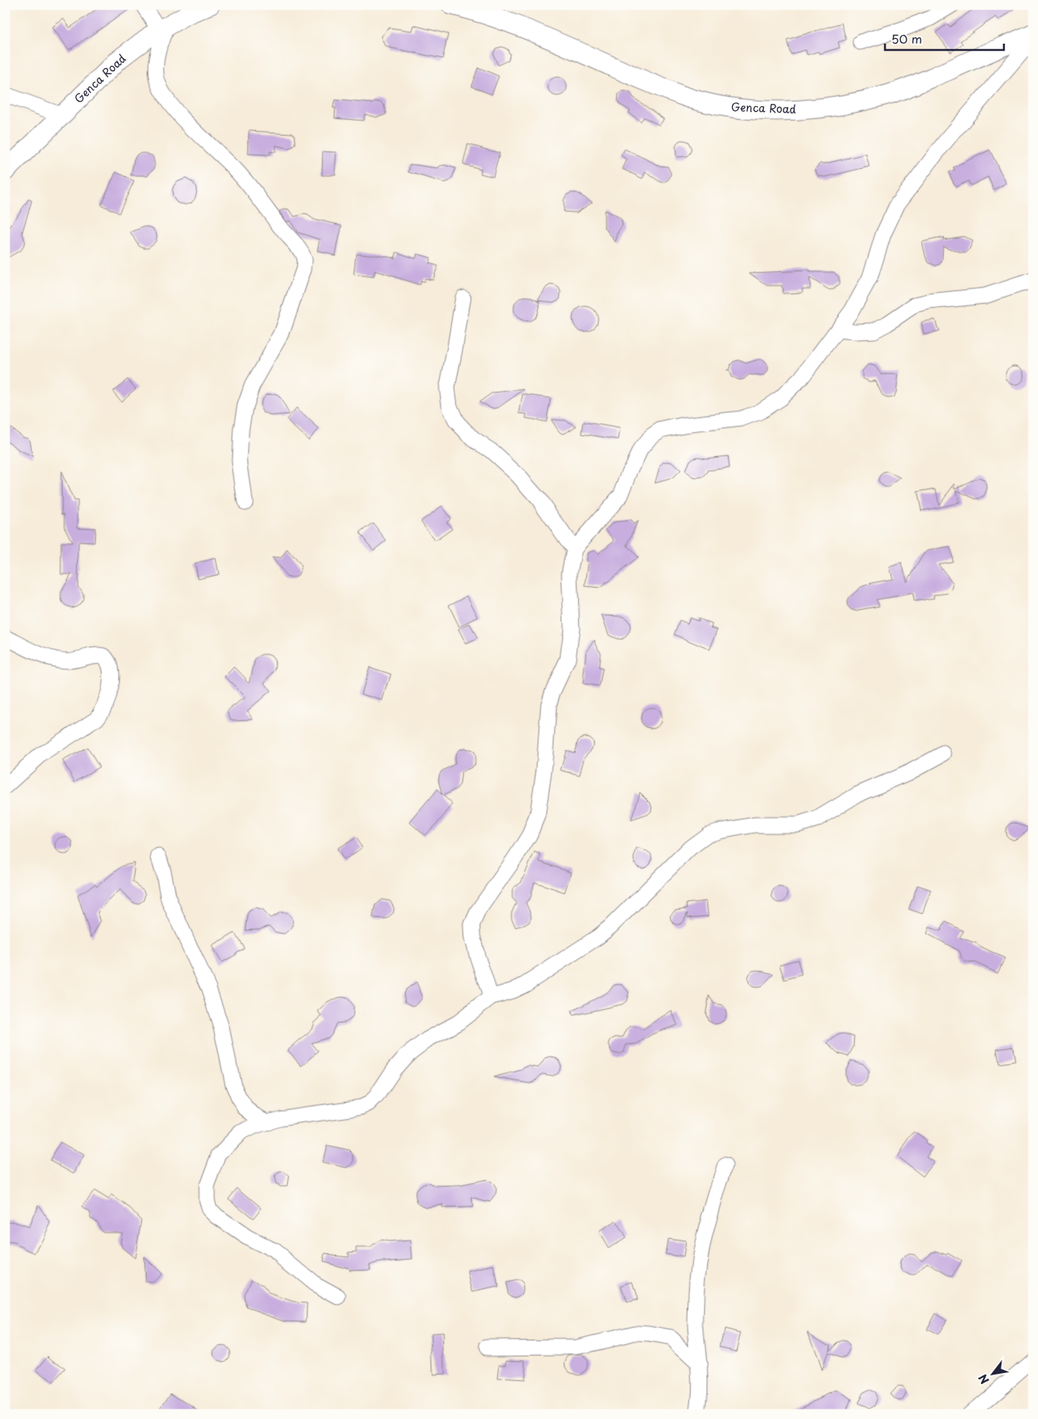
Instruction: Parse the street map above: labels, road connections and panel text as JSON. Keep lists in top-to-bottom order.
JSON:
{
  "streets": {
    "street": ["Genca Road"]
  },
  "scale_bar": "50 m",
  "north": "bottom left"
}
